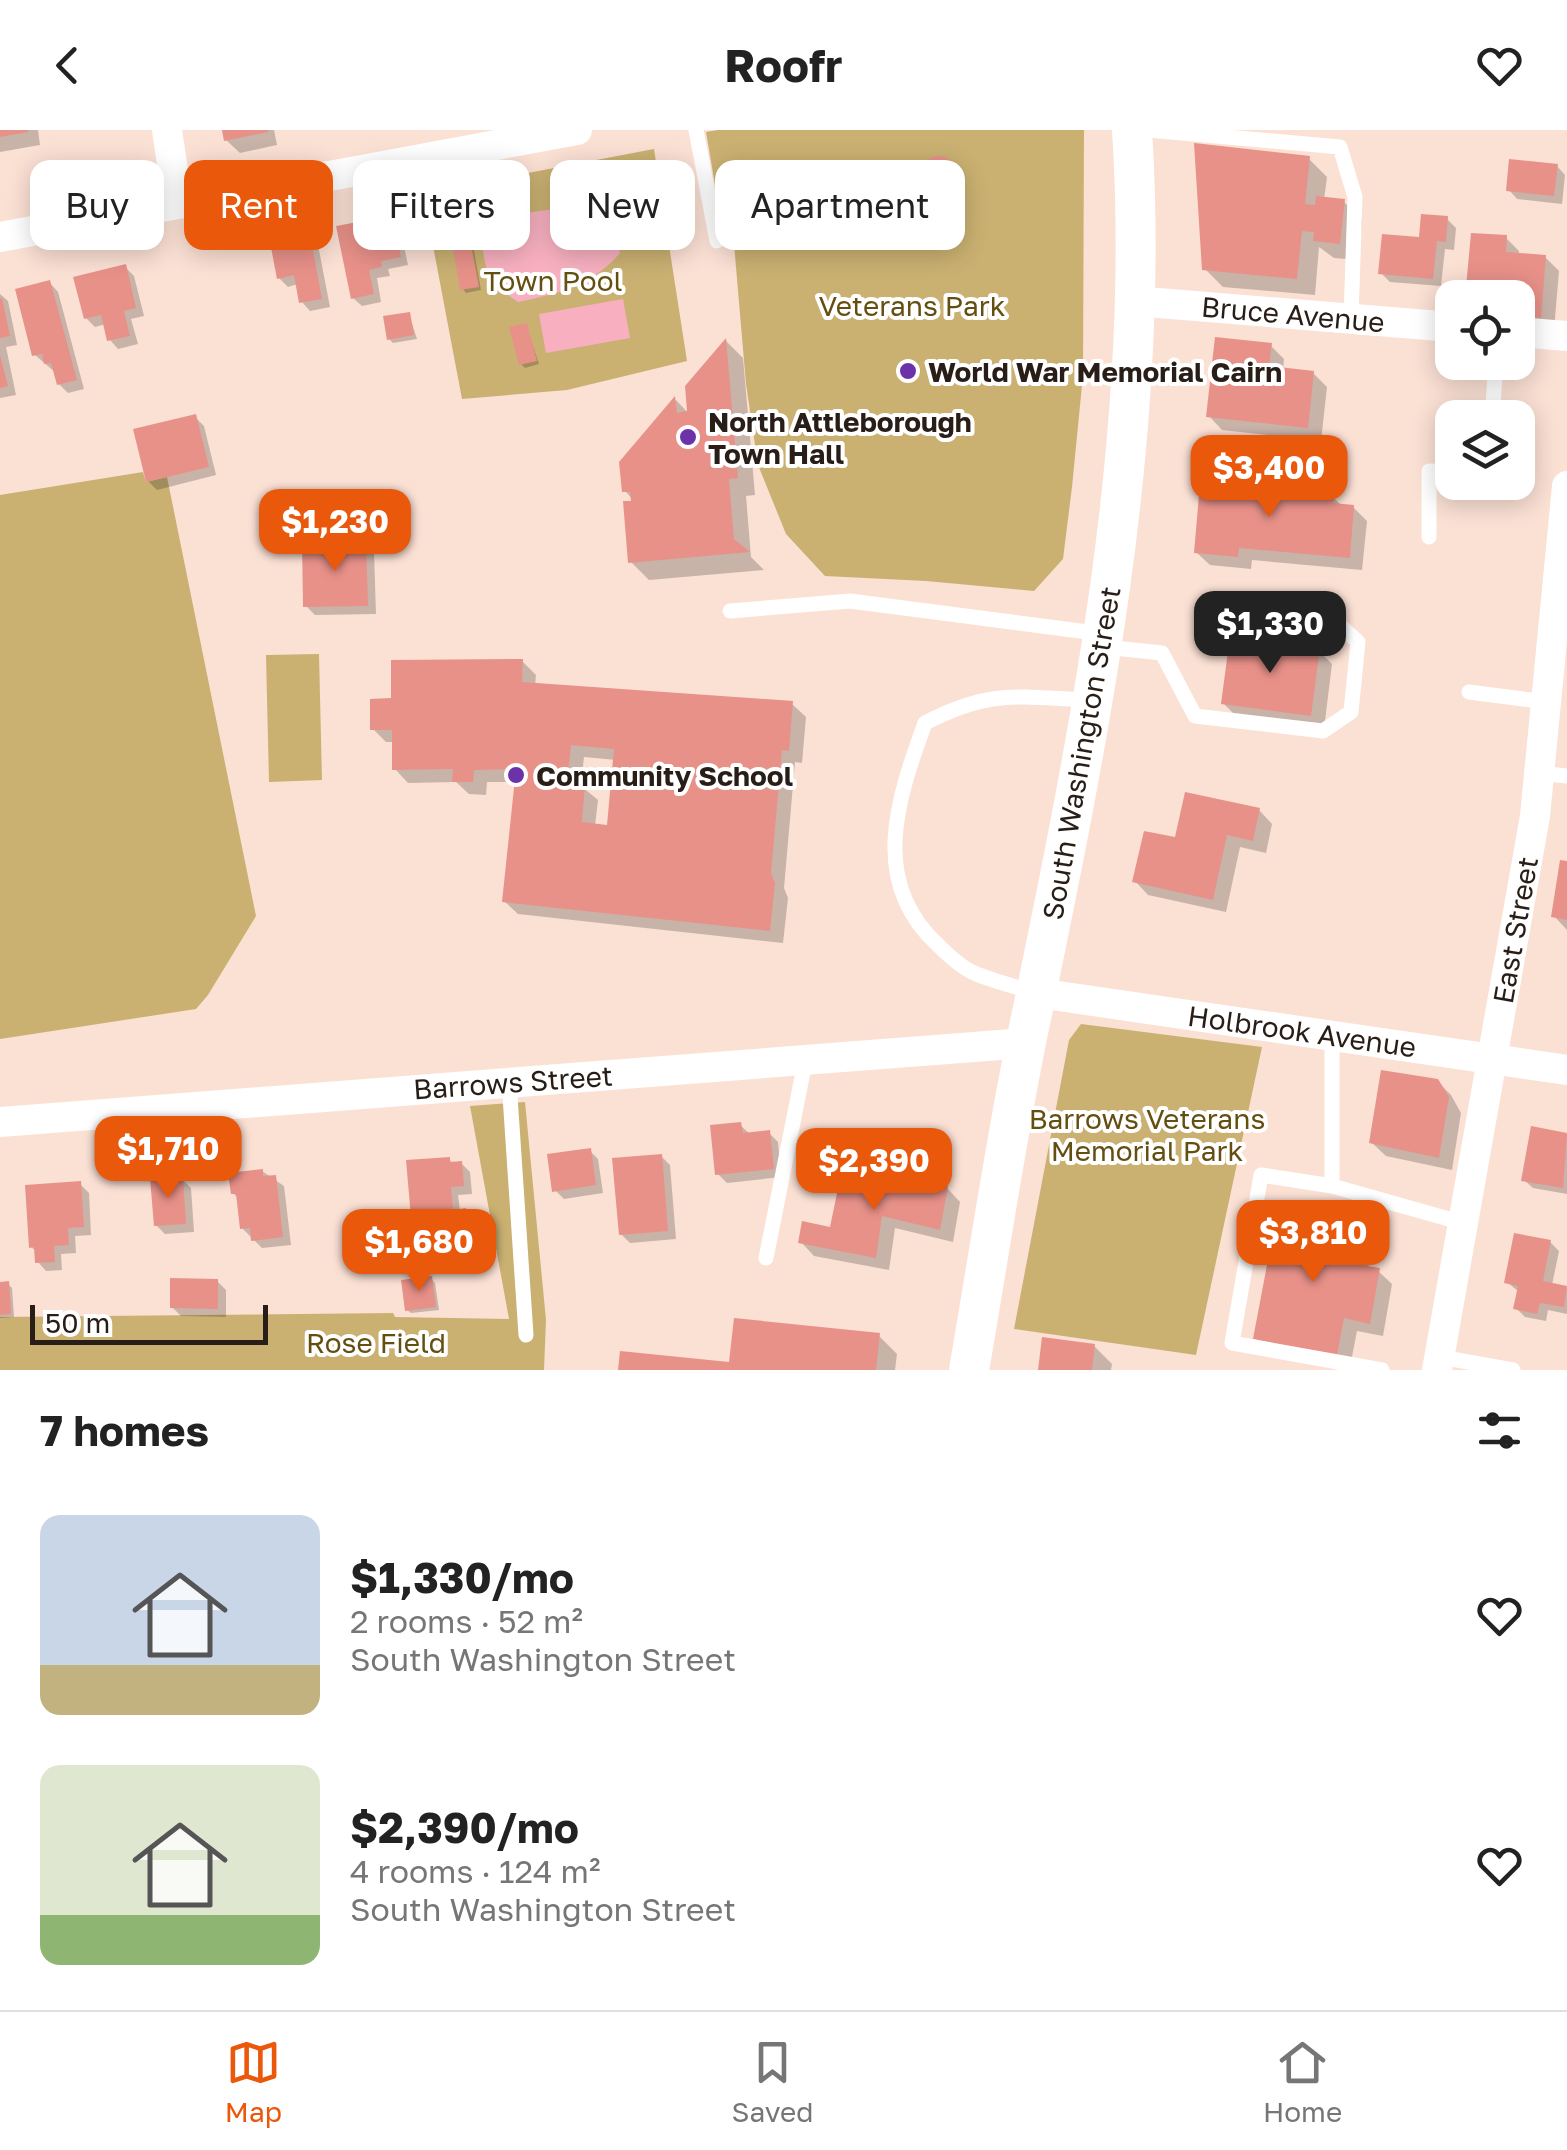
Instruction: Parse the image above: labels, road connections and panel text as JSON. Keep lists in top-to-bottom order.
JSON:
{
  "streets": {
    "main road": ["South Washington Street"],
    "street": [
      "Bruce Avenue",
      "East Street",
      "Holbrook Avenue",
      "Barrows Street"
    ]
  },
  "crossings": [
    ["Bruce Avenue", "South Washington Street"],
    ["South Washington Street", "Holbrook Avenue"],
    ["South Washington Street", "Barrows Street"],
    ["East Street", "Holbrook Avenue"]
  ],
  "parks": [
    "Town Pool",
    "Veterans Park",
    "Barrows Veterans Memorial Park",
    "Rose Field"
  ],
  "places": ["World War Memorial Cairn", "North Attleborough Town Hall", "Community School"],
  "scale_bar": "50 m",
  "page": {
    "header": "Roofr",
    "chip": [
      "Buy",
      "Rent",
      "Filters",
      "New",
      "Apartment"
    ],
    "price": [
      "$3,400",
      "$1,230",
      "$1,330",
      "$1,710",
      "$2,390",
      "$3,810",
      "$1,680"
    ],
    "scale": "50 m",
    "heading": "7 homes",
    "list": [
      {
        "name": "$1,330/mo",
        "note": "2 rooms · 52 m² · South Washington Street"
      },
      {
        "name": "$2,390/mo",
        "note": "4 rooms · 124 m² · South Washington Street"
      }
    ],
    "tabs": ["Map", "Saved", "Home"]
  }
}
